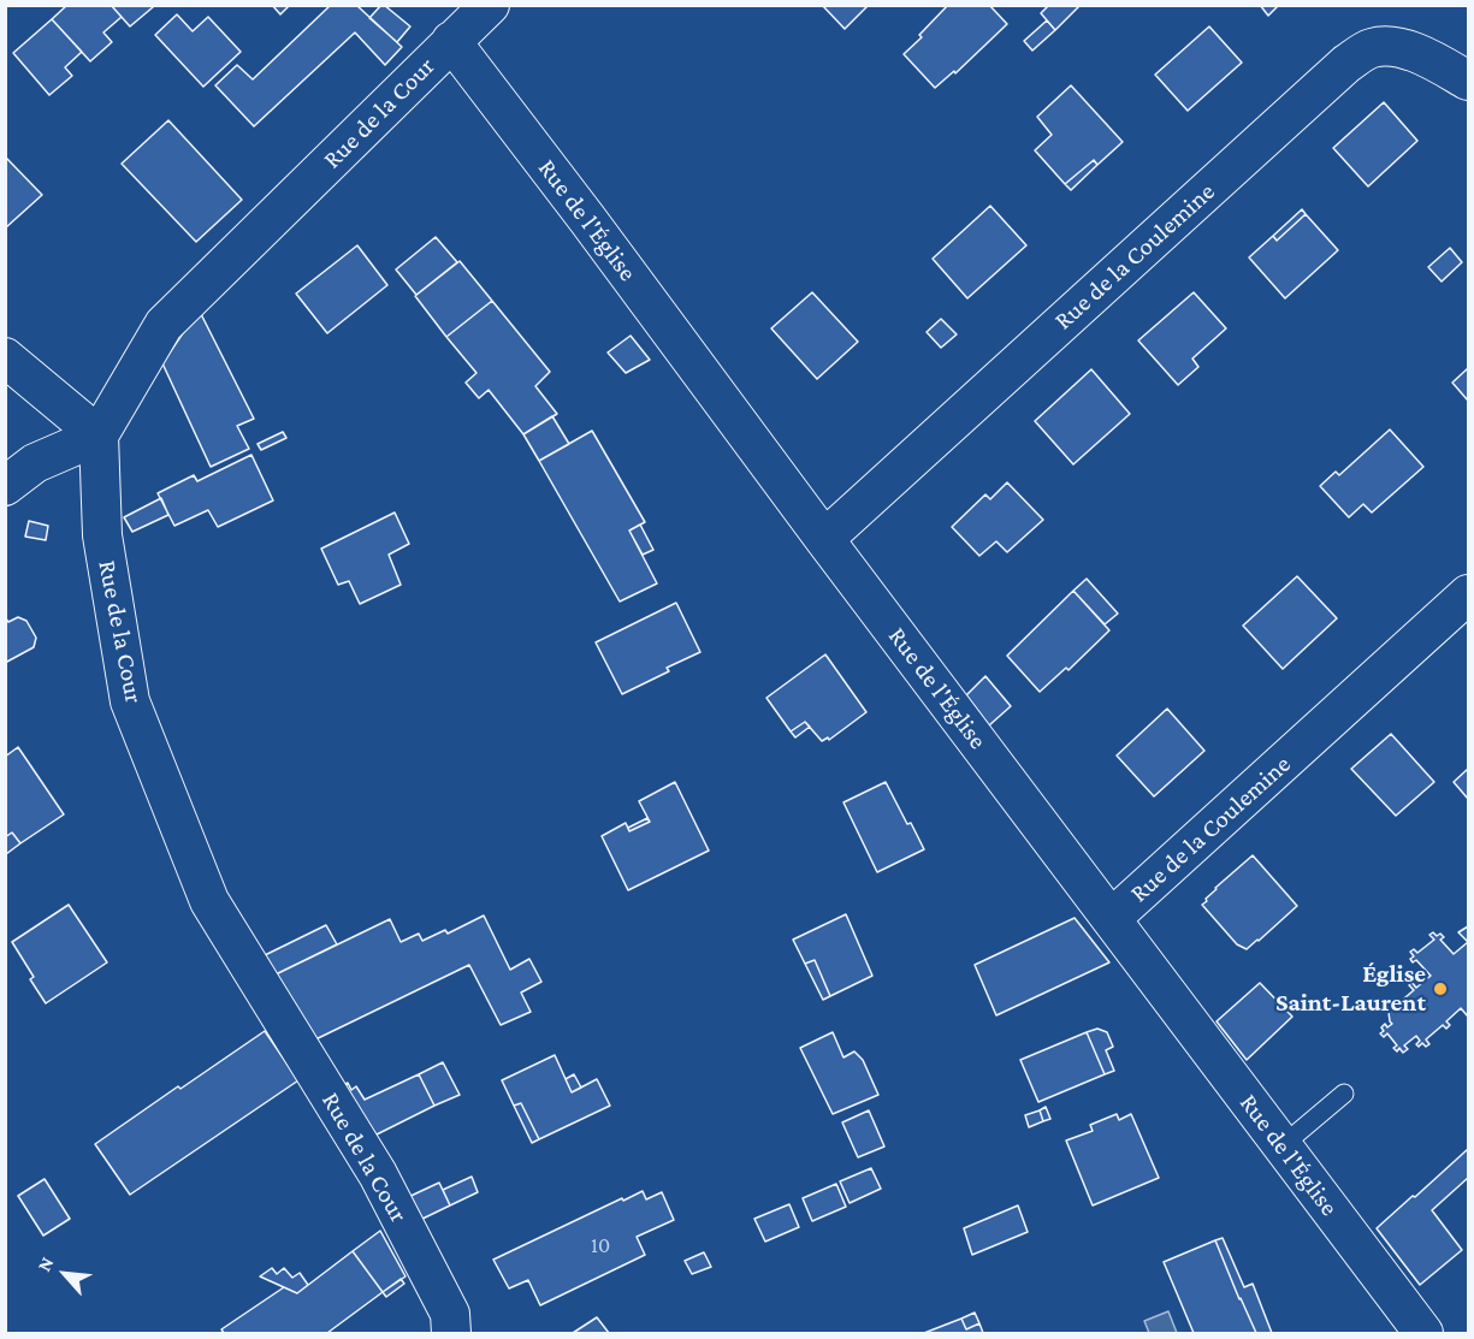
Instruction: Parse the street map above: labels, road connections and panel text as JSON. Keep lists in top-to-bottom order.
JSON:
{
  "streets": {
    "street": ["Rue de la Cour", "Rue de l'Église", "Rue de la Coulemine"]
  },
  "crossings": [
    ["Rue de la Cour", "Rue de l'Église"],
    ["Rue de l'Église", "Rue de la Coulemine"]
  ],
  "places": ["Église Saint-Laurent"],
  "house_numbers": ["10"],
  "north": "top left"
}
